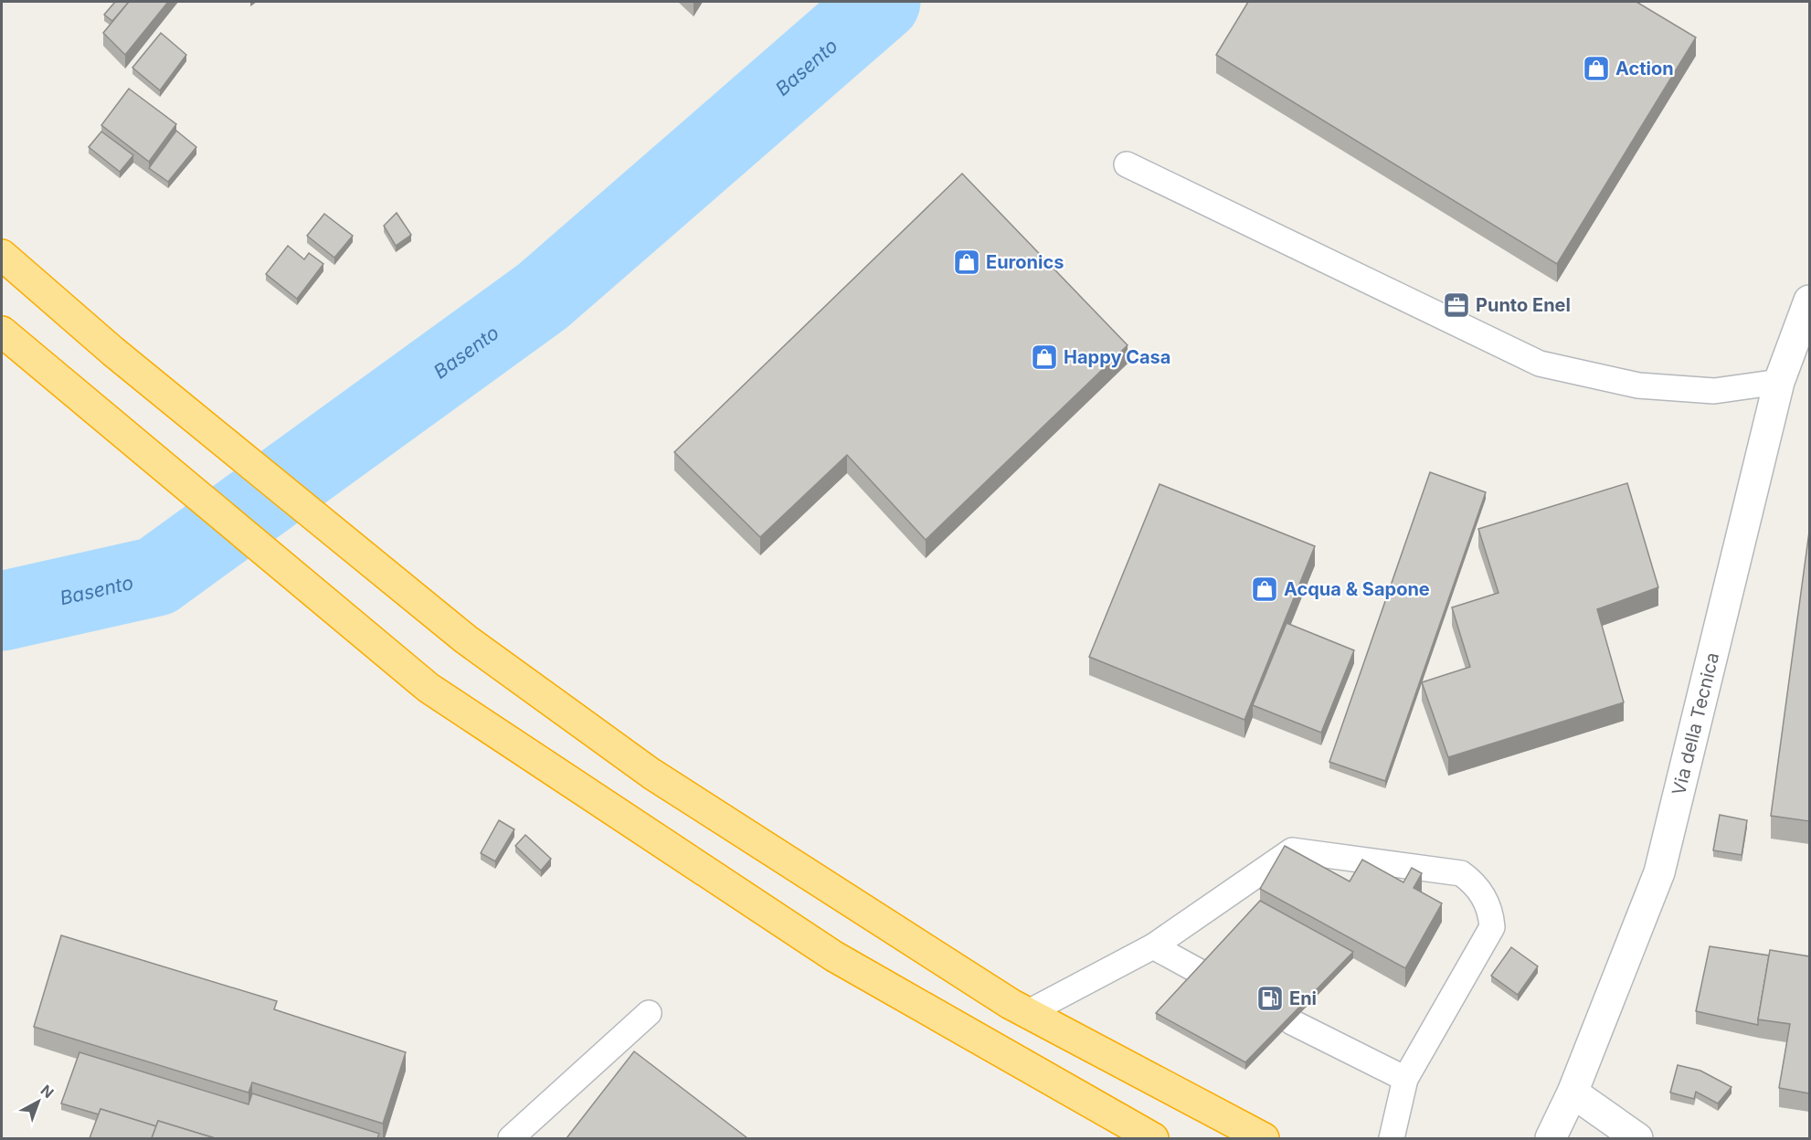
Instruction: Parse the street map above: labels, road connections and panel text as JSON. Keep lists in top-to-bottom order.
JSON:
{
  "streets": {
    "street": ["Via della Tecnica"]
  },
  "water": ["Basento"],
  "places": {
    "shop": [
      "Action",
      "Euronics",
      "Happy Casa",
      "Acqua & Sapone"
    ],
    "office": ["Punto Enel"],
    "fuel station": ["Eni"]
  },
  "north": "top right"
}
